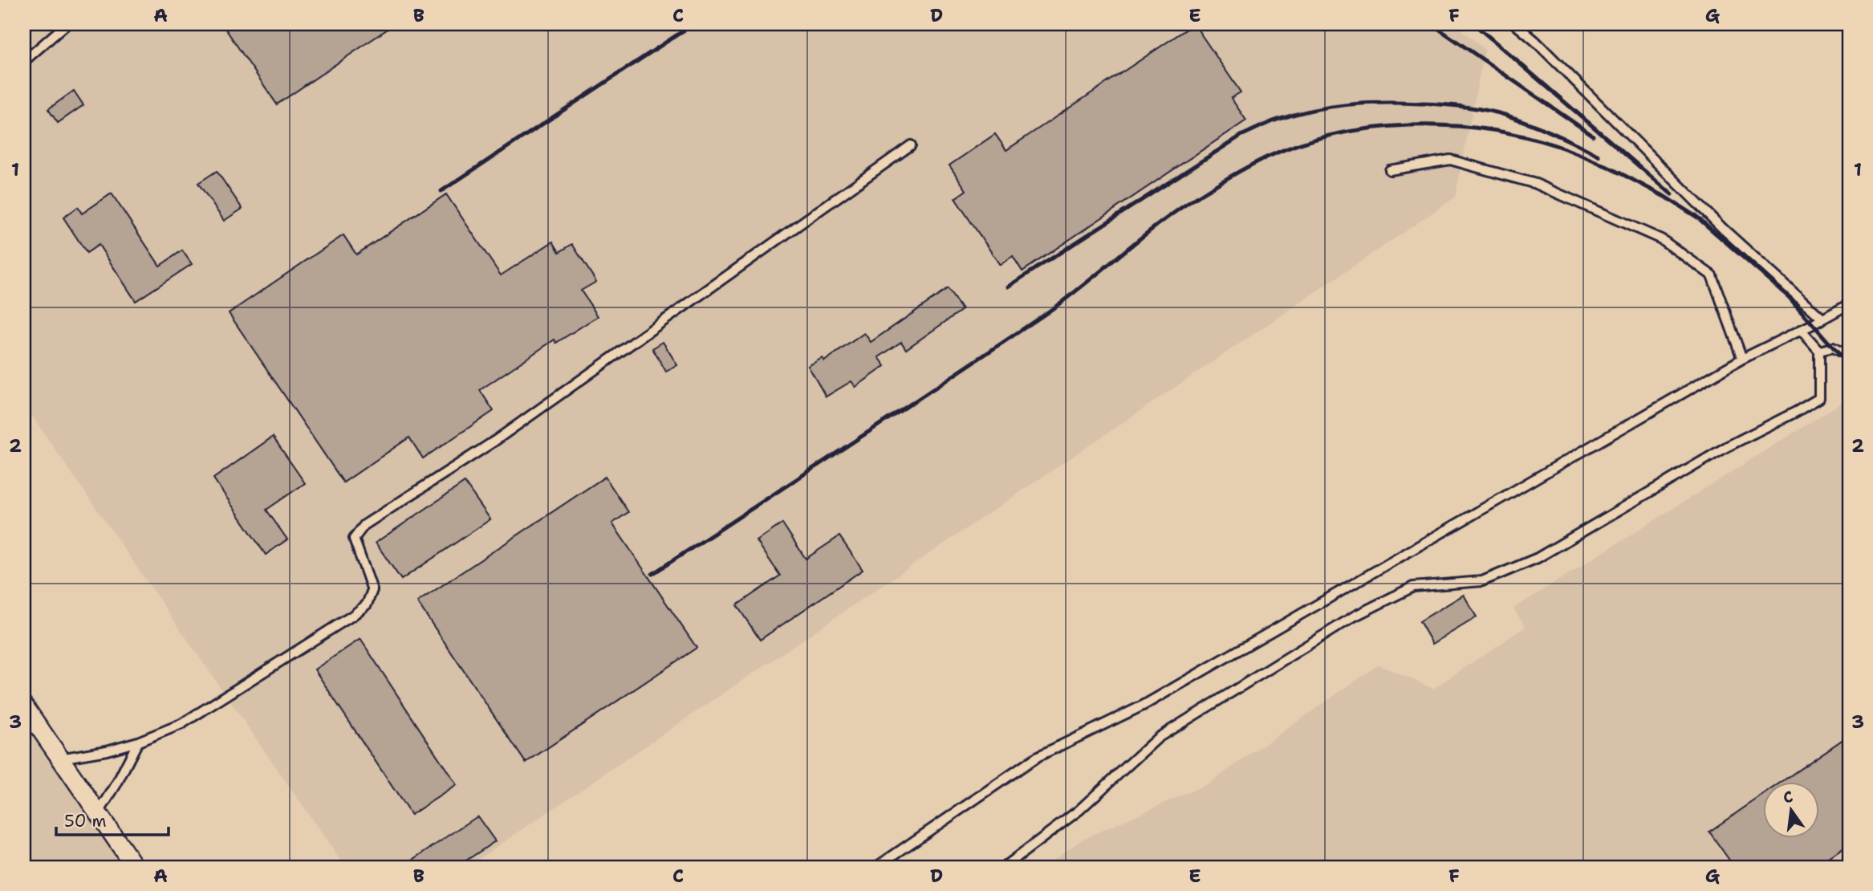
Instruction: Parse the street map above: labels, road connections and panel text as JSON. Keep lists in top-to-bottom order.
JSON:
{
  "scale_bar": "50 m",
  "north": "top",
  "grid": {
    "columns": [
      "A",
      "B",
      "C",
      "D",
      "E",
      "F",
      "G"
    ],
    "rows": ["1", "2", "3"]
  }
}
